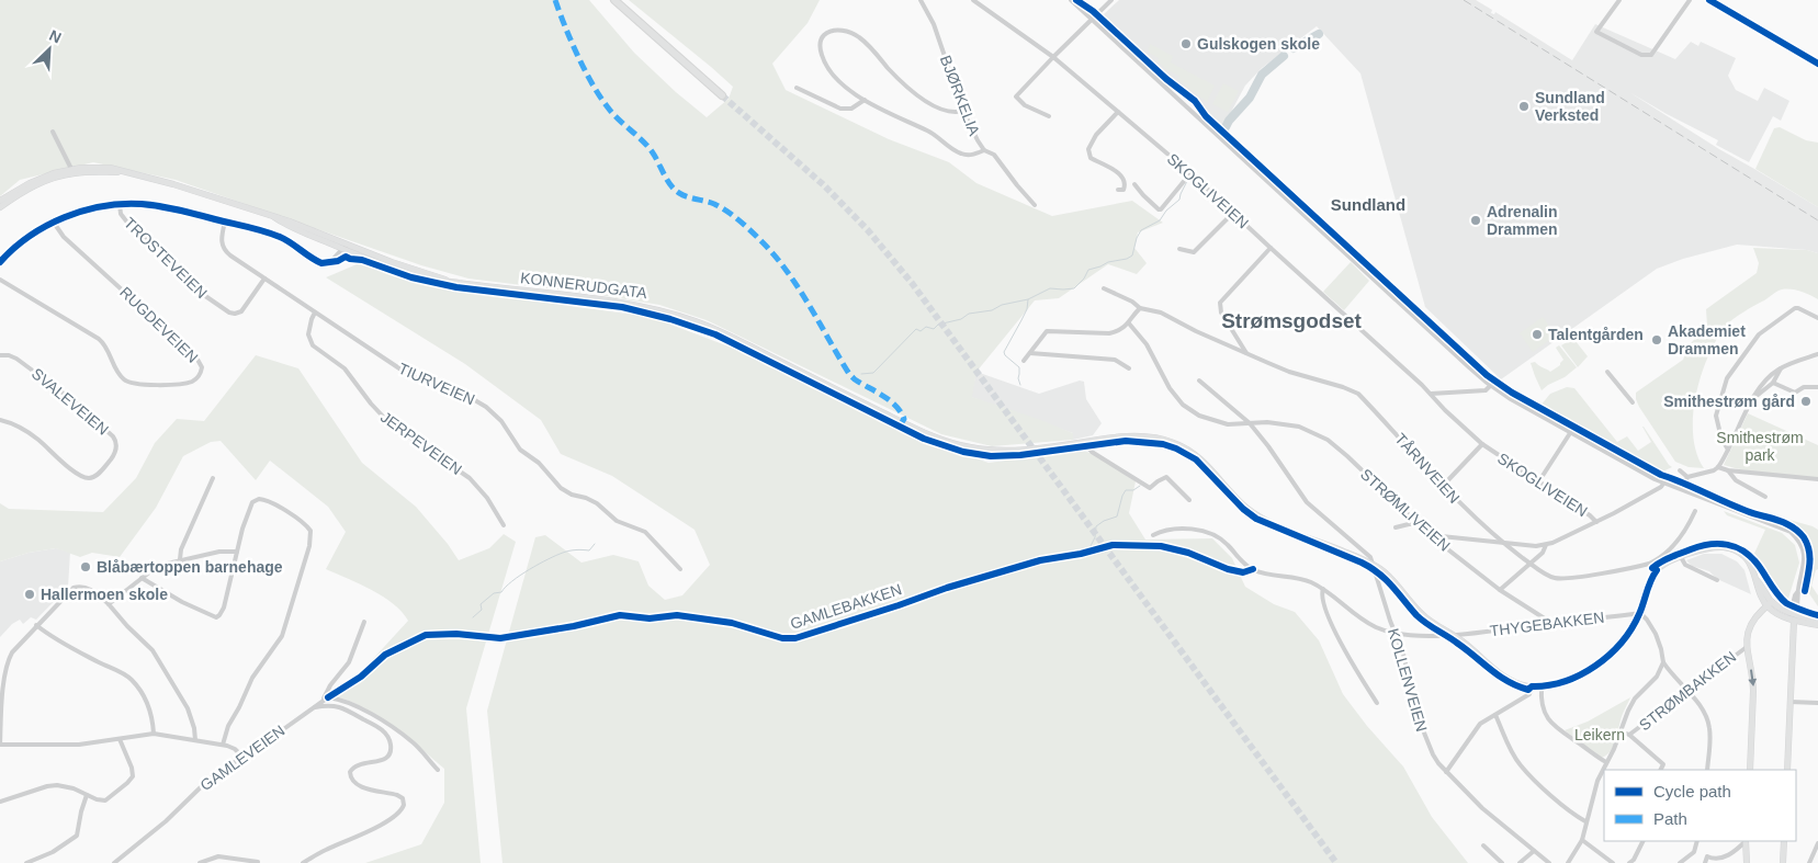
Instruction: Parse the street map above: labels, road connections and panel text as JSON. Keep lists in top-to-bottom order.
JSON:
{
  "streets": {
    "main road": ["KONNERUDGATA"],
    "street": [
      "BJØRKELIA",
      "SKOGLIVEIEN",
      "TROSTEVEIEN",
      "RUGDEVEIEN",
      "TIURVEIEN",
      "SVALEVEIEN",
      "JERPEVEIEN",
      "TÅRNVEIEN",
      "STRØMLIVEIEN",
      "THYGEBAKKEN",
      "KOLLENVEIEN",
      "STRØMBAKKEN",
      "GAMLEVEIEN"
    ],
    "cycle path": ["GAMLEBAKKEN"]
  },
  "crossings": [
    ["TROSTEVEIEN", "TIURVEIEN"],
    ["KONNERUDGATA", "STRØMLIVEIEN"],
    ["KONNERUDGATA", "THYGEBAKKEN"],
    ["KONNERUDGATA", "KOLLENVEIEN"],
    ["KONNERUDGATA", "STRØMBAKKEN"],
    ["TIURVEIEN", "JERPEVEIEN"],
    ["STRØMLIVEIEN", "THYGEBAKKEN"],
    ["THYGEBAKKEN", "STRØMBAKKEN"]
  ],
  "districts": ["Sundland", "Strømsgodset"],
  "parks": ["Smithestrøm park", "Leikern"],
  "places": [
    "Gulskogen skole",
    "Sundland Verksted",
    "Adrenalin Drammen",
    "Talentgården",
    "Akademiet Drammen",
    "Smithestrøm gård",
    "Blåbærtoppen barnehage",
    "Hallermoen skole"
  ],
  "legend": ["Cycle path", "Path"],
  "north": "top right"
}
